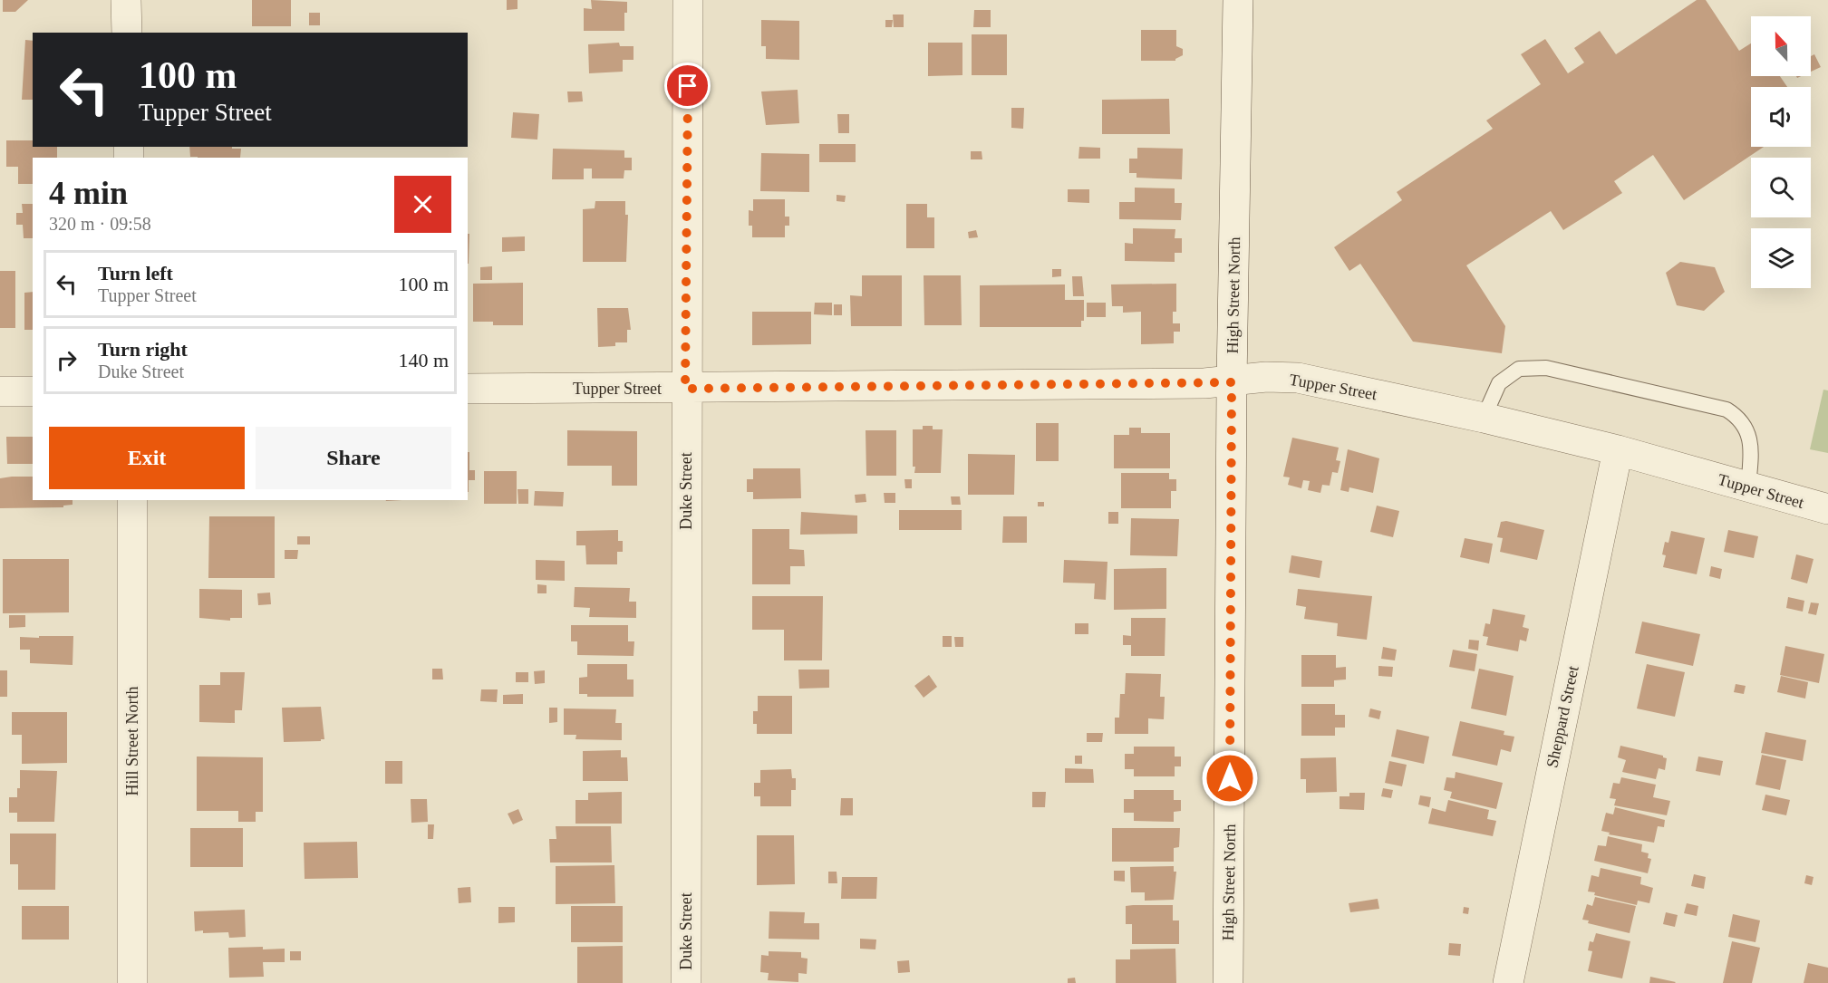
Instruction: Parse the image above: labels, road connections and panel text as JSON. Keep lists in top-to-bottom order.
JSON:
{
  "streets": {
    "street": [
      "High Street North",
      "Tupper Street",
      "Duke Street",
      "Sheppard Street",
      "Hill Street North"
    ]
  },
  "crossings": [
    ["High Street North", "Tupper Street"],
    ["Tupper Street", "Duke Street"],
    ["Tupper Street", "Sheppard Street"]
  ],
  "north": "top",
  "page": {
    "turn": ["100 m", "Tupper Street"],
    "heading": ["4 min", "320 m · 09:58"],
    "list": [
      {
        "name": "Turn left",
        "note": "Tupper Street",
        "value": "100 m"
      },
      {
        "name": "Turn right",
        "note": "Duke Street",
        "value": "140 m"
      }
    ],
    "buttons": ["Exit", "Share"]
  }
}
